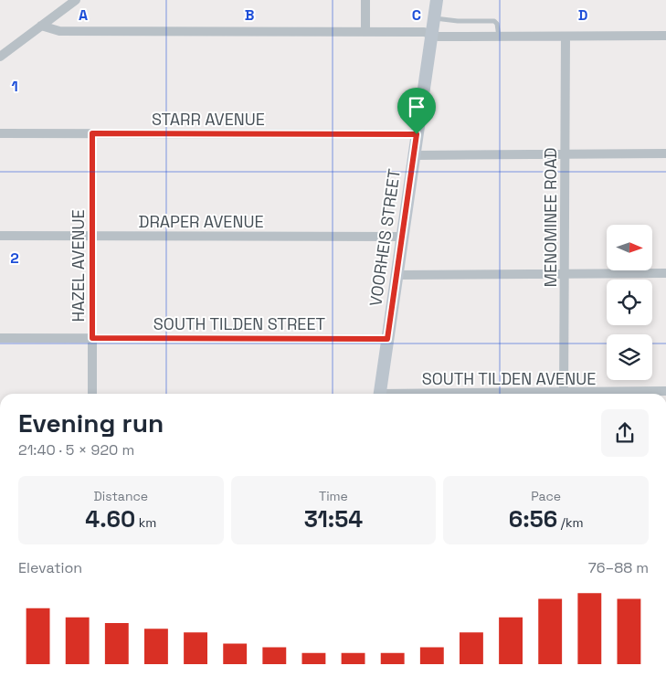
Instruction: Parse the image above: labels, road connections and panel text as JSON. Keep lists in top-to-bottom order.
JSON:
{
  "streets": {
    "street": [
      "STARR AVENUE",
      "MENOMINEE ROAD",
      "DRAPER AVENUE",
      "VOORHEIS STREET",
      "HAZEL AVENUE",
      "SOUTH TILDEN STREET",
      "SOUTH TILDEN AVENUE"
    ]
  },
  "crossings": [
    ["STARR AVENUE", "VOORHEIS STREET"],
    ["STARR AVENUE", "HAZEL AVENUE"],
    ["DRAPER AVENUE", "VOORHEIS STREET"],
    ["DRAPER AVENUE", "HAZEL AVENUE"],
    ["VOORHEIS STREET", "SOUTH TILDEN STREET"],
    ["HAZEL AVENUE", "SOUTH TILDEN STREET"]
  ],
  "north": "right",
  "page": {
    "heading": ["Evening run", "21:40 · 5 × 920 m"],
    "stats": [
      ["Distance", "4.60 km"],
      ["Time", "31:54"],
      ["Pace", "6:56 /km"]
    ],
    "chart": ["Elevation", "76–88 m"]
  },
  "grid": {
    "columns": [
      "A",
      "B",
      "C",
      "D"
    ],
    "rows": ["1", "2"]
  }
}
